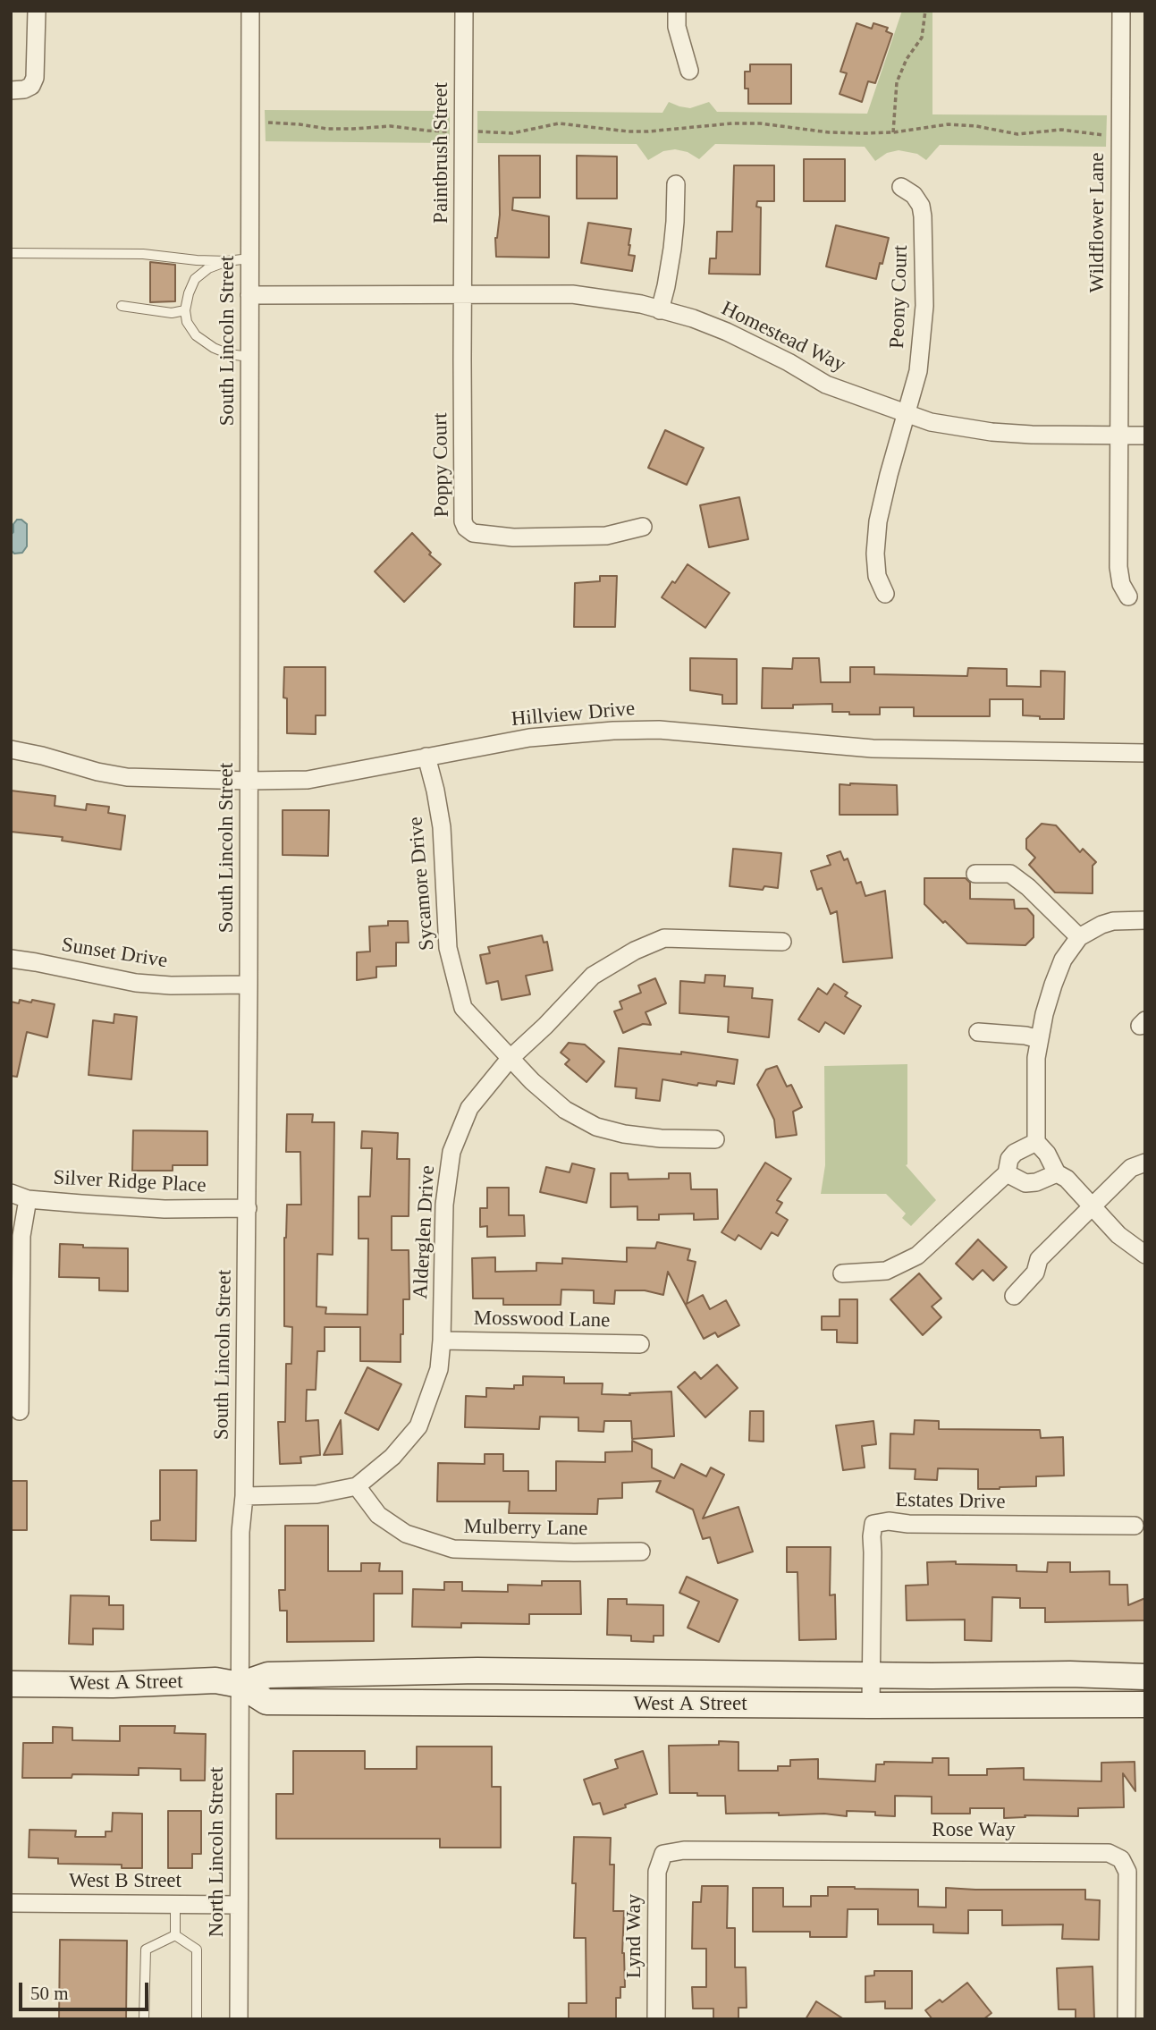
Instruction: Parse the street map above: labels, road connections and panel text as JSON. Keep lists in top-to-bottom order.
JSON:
{
  "streets": {
    "main road": ["West A Street"],
    "street": [
      "Paintbrush Street",
      "Wildflower Lane",
      "Peony Court",
      "Homestead Way",
      "South Lincoln Street",
      "Poppy Court",
      "Hillview Drive",
      "Sycamore Drive",
      "Sunset Drive",
      "Silver Ridge Place",
      "Alderglen Drive",
      "Mosswood Lane",
      "Estates Drive",
      "Mulberry Lane",
      "Rose Way",
      "North Lincoln Street",
      "West B Street",
      "Lynd Way"
    ]
  },
  "crossings": [
    ["Paintbrush Street", "Homestead Way"],
    ["Paintbrush Street", "Poppy Court"],
    ["Wildflower Lane", "Homestead Way"],
    ["Peony Court", "Homestead Way"],
    ["Homestead Way", "South Lincoln Street"],
    ["Homestead Way", "Poppy Court"],
    ["South Lincoln Street", "Hillview Drive"],
    ["South Lincoln Street", "Sunset Drive"],
    ["South Lincoln Street", "Silver Ridge Place"],
    ["South Lincoln Street", "Alderglen Drive"],
    ["South Lincoln Street", "West A Street"],
    ["South Lincoln Street", "North Lincoln Street"],
    ["Hillview Drive", "Sycamore Drive"],
    ["Sycamore Drive", "Alderglen Drive"],
    ["Alderglen Drive", "Mosswood Lane"],
    ["Alderglen Drive", "Mulberry Lane"],
    ["Estates Drive", "West A Street"],
    ["West A Street", "North Lincoln Street"],
    ["Rose Way", "Lynd Way"],
    ["North Lincoln Street", "West B Street"]
  ],
  "scale_bar": "50 m"
}
